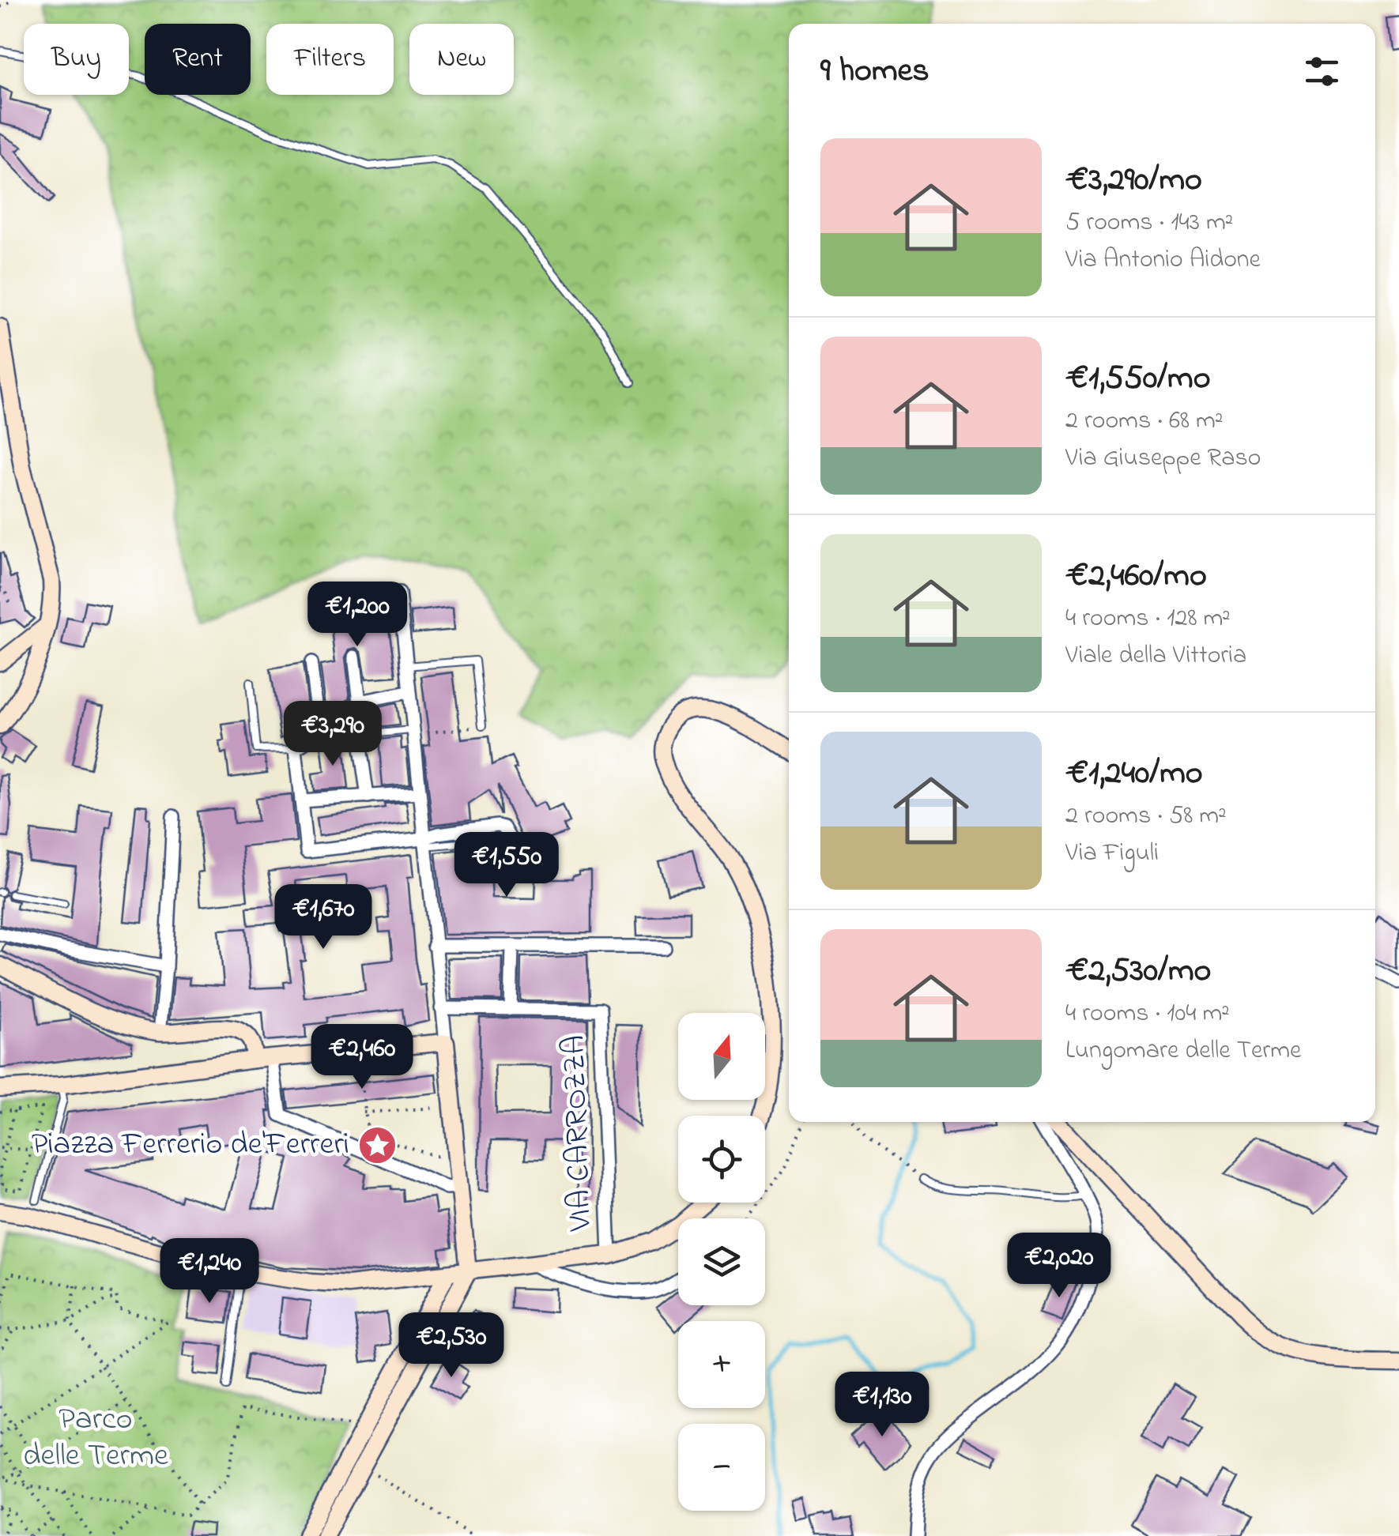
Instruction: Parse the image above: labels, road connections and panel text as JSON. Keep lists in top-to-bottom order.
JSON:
{
  "streets": {
    "street": ["VIA CARROZZA"]
  },
  "parks": ["Parco delle Terme"],
  "places": {
    "place": ["Piazza Ferrerio de'Ferreri"]
  },
  "north": "top",
  "page": {
    "chip": [
      "Buy",
      "Rent",
      "Filters",
      "New"
    ],
    "heading": "9 homes",
    "list": [
      {
        "name": "€3,290/mo",
        "note": "5 rooms · 143 m² · Via Antonio Aidone"
      },
      {
        "name": "€1,550/mo",
        "note": "2 rooms · 68 m² · Via Giuseppe Raso"
      },
      {
        "name": "€2,460/mo",
        "note": "4 rooms · 128 m² · Viale della Vittoria"
      },
      {
        "name": "€1,240/mo",
        "note": "2 rooms · 58 m² · Via Figuli"
      },
      {
        "name": "€2,530/mo",
        "note": "4 rooms · 104 m² · Lungomare delle Terme"
      }
    ],
    "price": [
      "€1,200",
      "€3,290",
      "€1,550",
      "€1,670",
      "€2,460",
      "€2,020",
      "€1,240",
      "€2,530",
      "€1,130"
    ],
    "map_buttons": ["+", "−"]
  }
}
